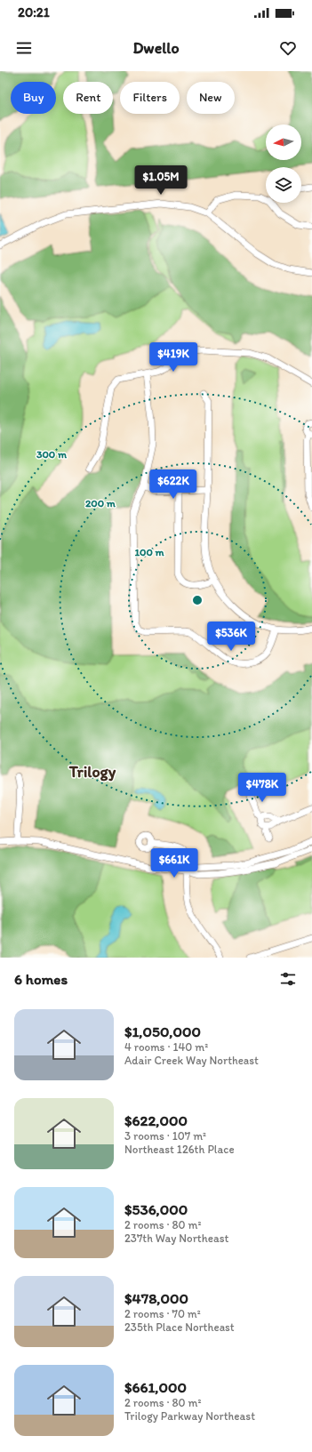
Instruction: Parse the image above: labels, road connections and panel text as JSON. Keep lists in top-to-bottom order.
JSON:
{
  "districts": ["Trilogy"],
  "north": "left",
  "page": {
    "status": "20:21",
    "header": "Dwello",
    "chip": [
      "Buy",
      "Rent",
      "Filters",
      "New"
    ],
    "price": [
      "$1.05M",
      "$419K",
      "$622K",
      "$536K",
      "$478K",
      "$661K"
    ],
    "heading": "6 homes",
    "list": [
      {
        "name": "$1,050,000",
        "note": "4 rooms · 140 m² · Adair Creek Way Northeast"
      },
      {
        "name": "$622,000",
        "note": "3 rooms · 107 m² · Northeast 126th Place"
      },
      {
        "name": "$536,000",
        "note": "2 rooms · 80 m² · 237th Way Northeast"
      },
      {
        "name": "$478,000",
        "note": "2 rooms · 70 m² · 235th Place Northeast"
      },
      {
        "name": "$661,000",
        "note": "2 rooms · 80 m² · Trilogy Parkway Northeast"
      }
    ]
  },
  "rings": ["300 m", "200 m", "100 m"]
}
